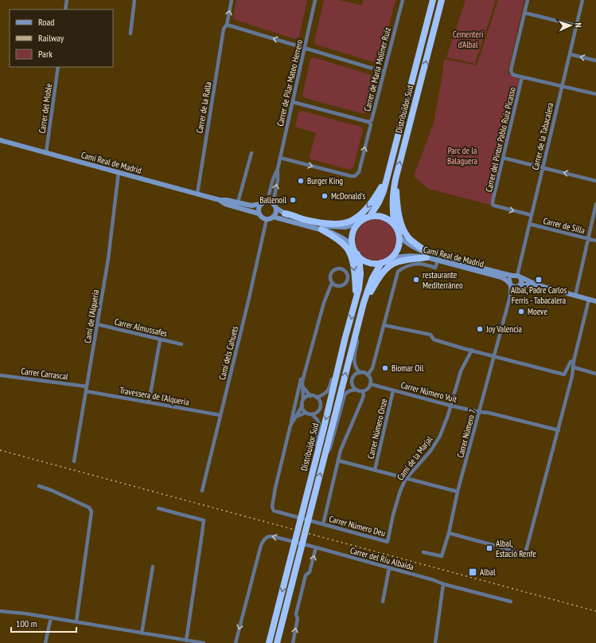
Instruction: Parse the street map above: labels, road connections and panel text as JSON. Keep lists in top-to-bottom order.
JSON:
{
  "streets": {
    "highway": ["Distribuïdor Sud"],
    "street": [
      "Carrer de María Moliner Ruiz",
      "Carrer de Pilar Mateo Herrero",
      "Carrer de la Ralla",
      "Carrer del Moble",
      "Carrer de la Tabacalera",
      "Carrer del Pintor Pablo Ruiz Picasso",
      "Camí Real de Madrid",
      "Carrer de Silla",
      "Camí de l'Alqueria",
      "Carrer Almussafes",
      "Camí dels Cahuets",
      "Carrer Carrascal",
      "Carrer Número Vuit",
      "Travessera de l'Alqueria",
      "Carrer Número Onze",
      "Carrer Número 7",
      "Camí de la Marjal",
      "Carrer Número Deu",
      "Carrer del Riu Albaida"
    ]
  },
  "crossings": [
    ["Carrer de María Moliner Ruiz", "Carrer de Pilar Mateo Herrero"],
    ["Carrer de Pilar Mateo Herrero", "Camí Real de Madrid"],
    ["Carrer de Pilar Mateo Herrero", "Camí dels Cahuets"],
    ["Carrer de la Ralla", "Camí Real de Madrid"],
    ["Carrer del Moble", "Camí Real de Madrid"],
    ["Distribuïdor Sud", "Camí Real de Madrid"],
    ["Carrer de la Tabacalera", "Carrer del Pintor Pablo Ruiz Picasso"],
    ["Carrer de la Tabacalera", "Camí Real de Madrid"],
    ["Carrer de la Tabacalera", "Carrer de Silla"],
    ["Carrer de la Tabacalera", "Carrer Número 7"],
    ["Camí Real de Madrid", "Camí de l'Alqueria"],
    ["Camí Real de Madrid", "Camí dels Cahuets"],
    ["Camí Real de Madrid", "Carrer Número 7"],
    ["Camí de l'Alqueria", "Carrer Almussafes"],
    ["Camí de l'Alqueria", "Carrer Carrascal"],
    ["Camí de l'Alqueria", "Travessera de l'Alqueria"],
    ["Camí dels Cahuets", "Travessera de l'Alqueria"],
    ["Carrer Carrascal", "Travessera de l'Alqueria"],
    ["Carrer Número Vuit", "Carrer Número Onze"],
    ["Carrer Número Vuit", "Carrer Número 7"],
    ["Carrer Número Vuit", "Camí de la Marjal"],
    ["Camí de la Marjal", "Carrer Número Deu"]
  ],
  "parks": ["Cementeri d'Albal", "Parc de la Balaguera"],
  "places": {
    "other": [
      "Burger King",
      "McDonald's",
      "Ballenoil",
      "restaurante Mediterráneo",
      "Moeve",
      "Joy Valencia",
      "Biomar Oil"
    ],
    "transit": ["Albal, Padre Carlos Ferris - Tabacalera", "Albal, Estació Renfe", "Albal"]
  },
  "legend": ["Road", "Railway", "Park"],
  "scale_bar": "100 m",
  "north": "right"
}
